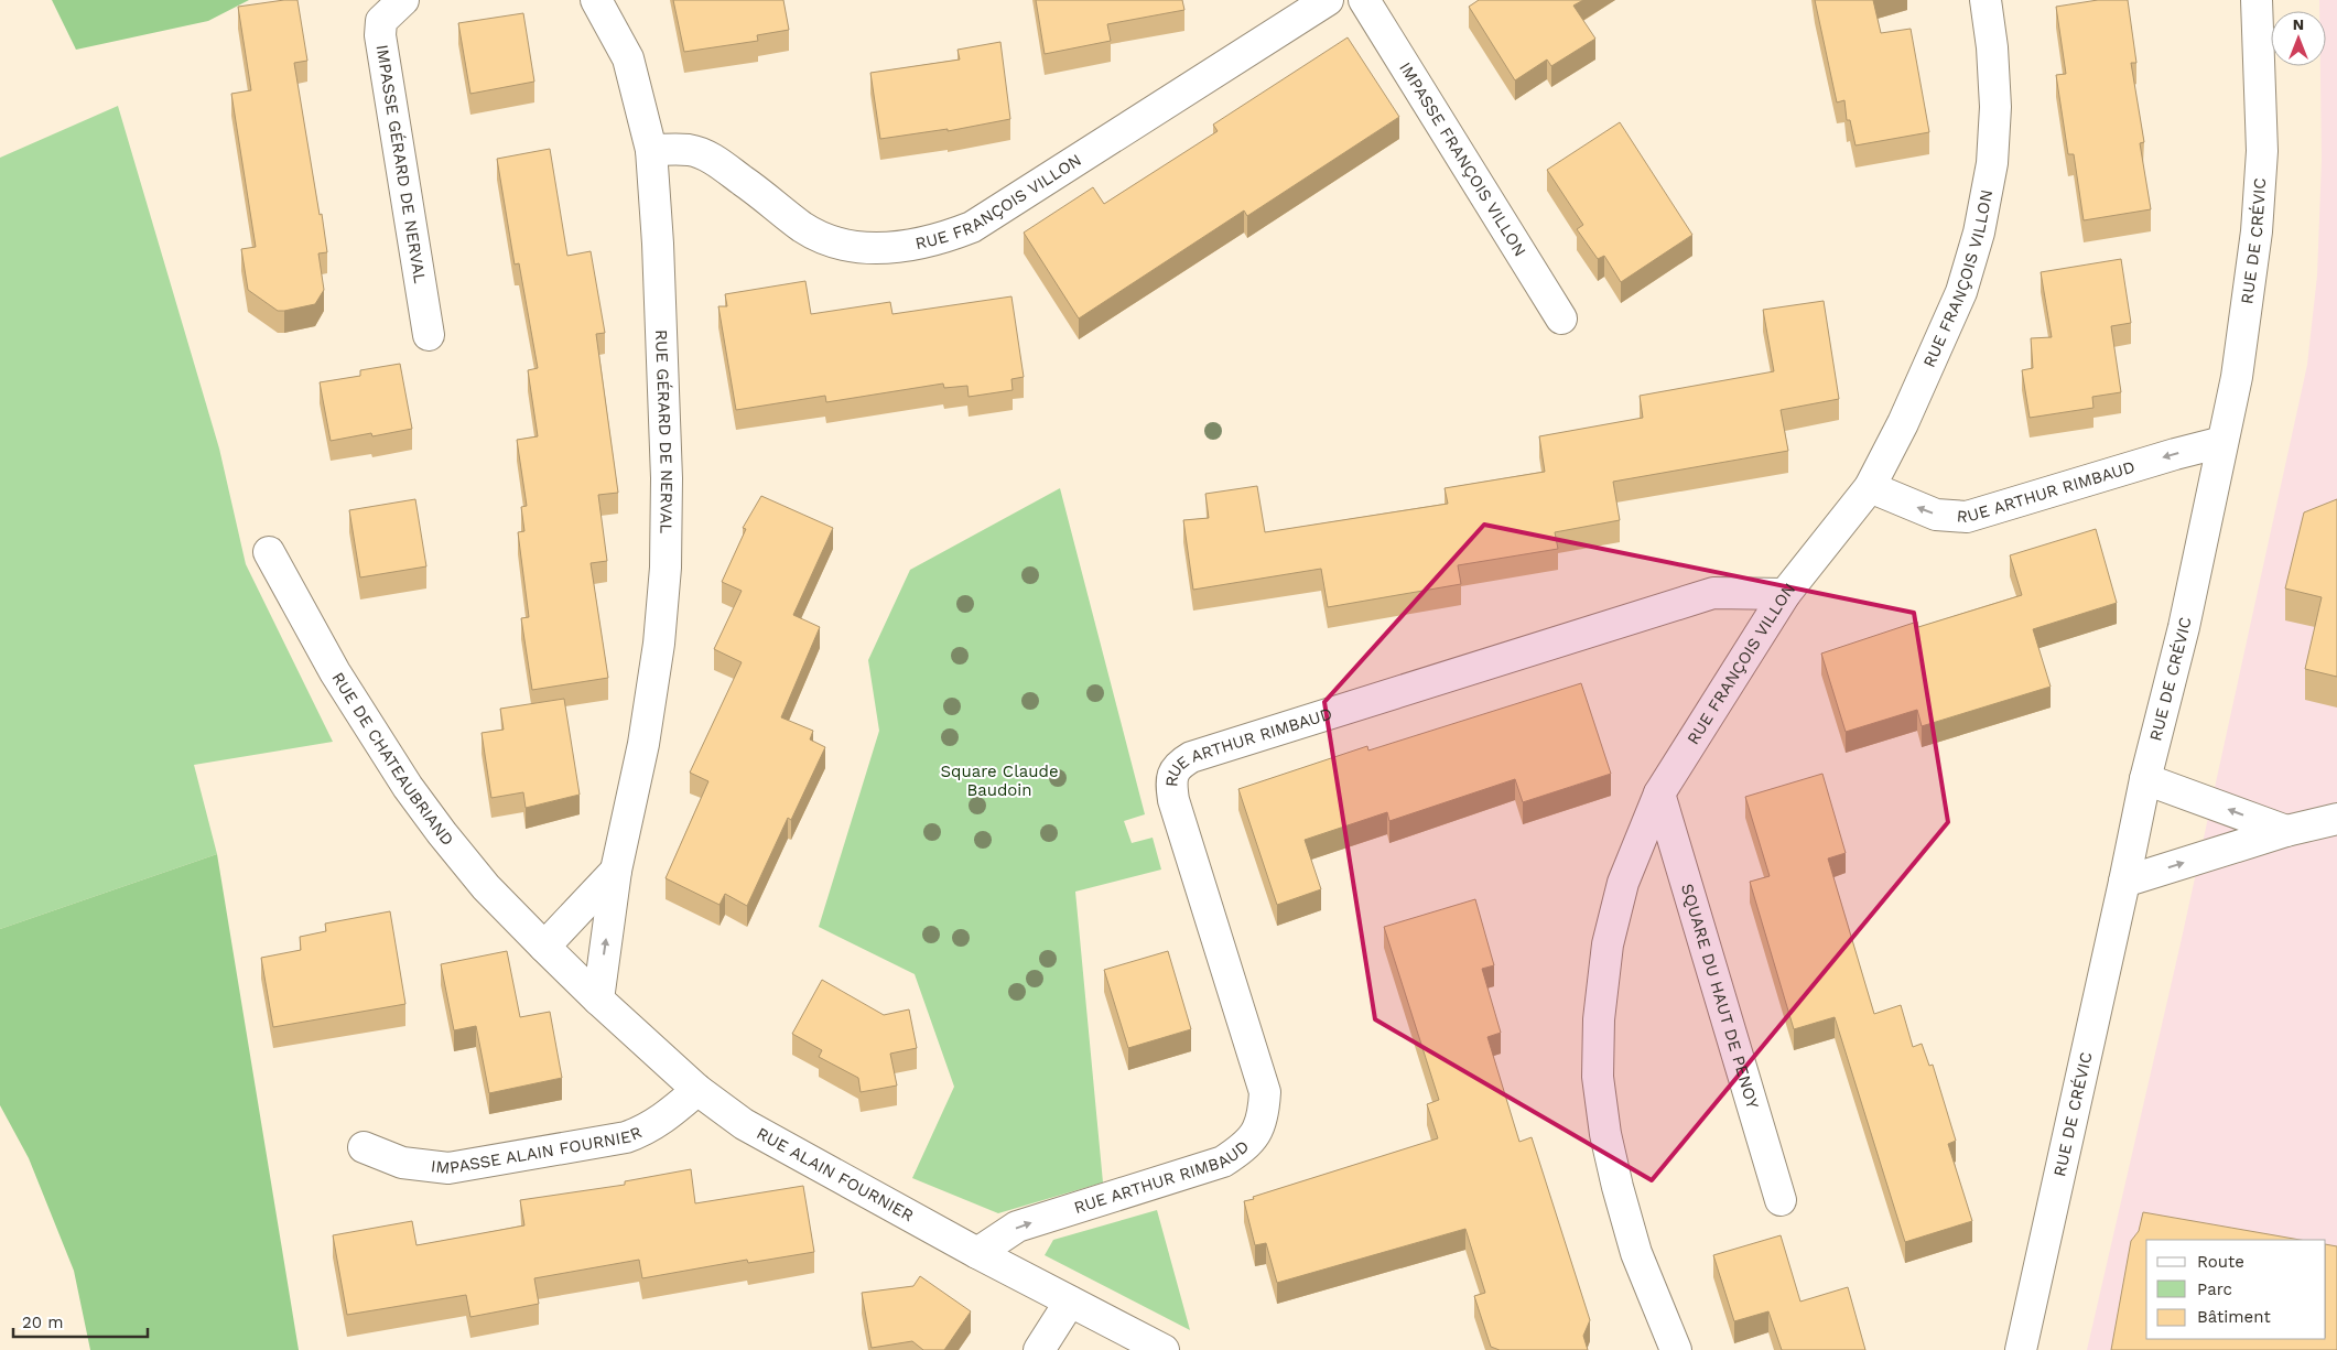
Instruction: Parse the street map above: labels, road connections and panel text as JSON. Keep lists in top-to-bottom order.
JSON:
{
  "streets": {
    "street": [
      "IMPASSE FRANÇOIS VILLON",
      "IMPASSE GÉRARD DE NERVAL",
      "RUE FRANÇOIS VILLON",
      "RUE DE CRÉVIC",
      "RUE GÉRARD DE NERVAL",
      "RUE ARTHUR RIMBAUD",
      "RUE DE CHATEAUBRIAND",
      "SQUARE DU HAUT DE PENOY",
      "IMPASSE ALAIN FOURNIER",
      "RUE ALAIN FOURNIER"
    ]
  },
  "crossings": [
    ["RUE FRANÇOIS VILLON", "RUE GÉRARD DE NERVAL"],
    ["RUE FRANÇOIS VILLON", "RUE ARTHUR RIMBAUD"],
    ["RUE FRANÇOIS VILLON", "SQUARE DU HAUT DE PENOY"],
    ["RUE DE CRÉVIC", "RUE ARTHUR RIMBAUD"],
    ["RUE GÉRARD DE NERVAL", "RUE ALAIN FOURNIER"],
    ["RUE ARTHUR RIMBAUD", "RUE ALAIN FOURNIER"],
    ["RUE DE CHATEAUBRIAND", "RUE ALAIN FOURNIER"],
    ["IMPASSE ALAIN FOURNIER", "RUE ALAIN FOURNIER"]
  ],
  "parks": ["Square Claude Baudoin"],
  "legend": ["Route", "Parc", "Bâtiment"],
  "scale_bar": "20 m",
  "north": "top"
}
